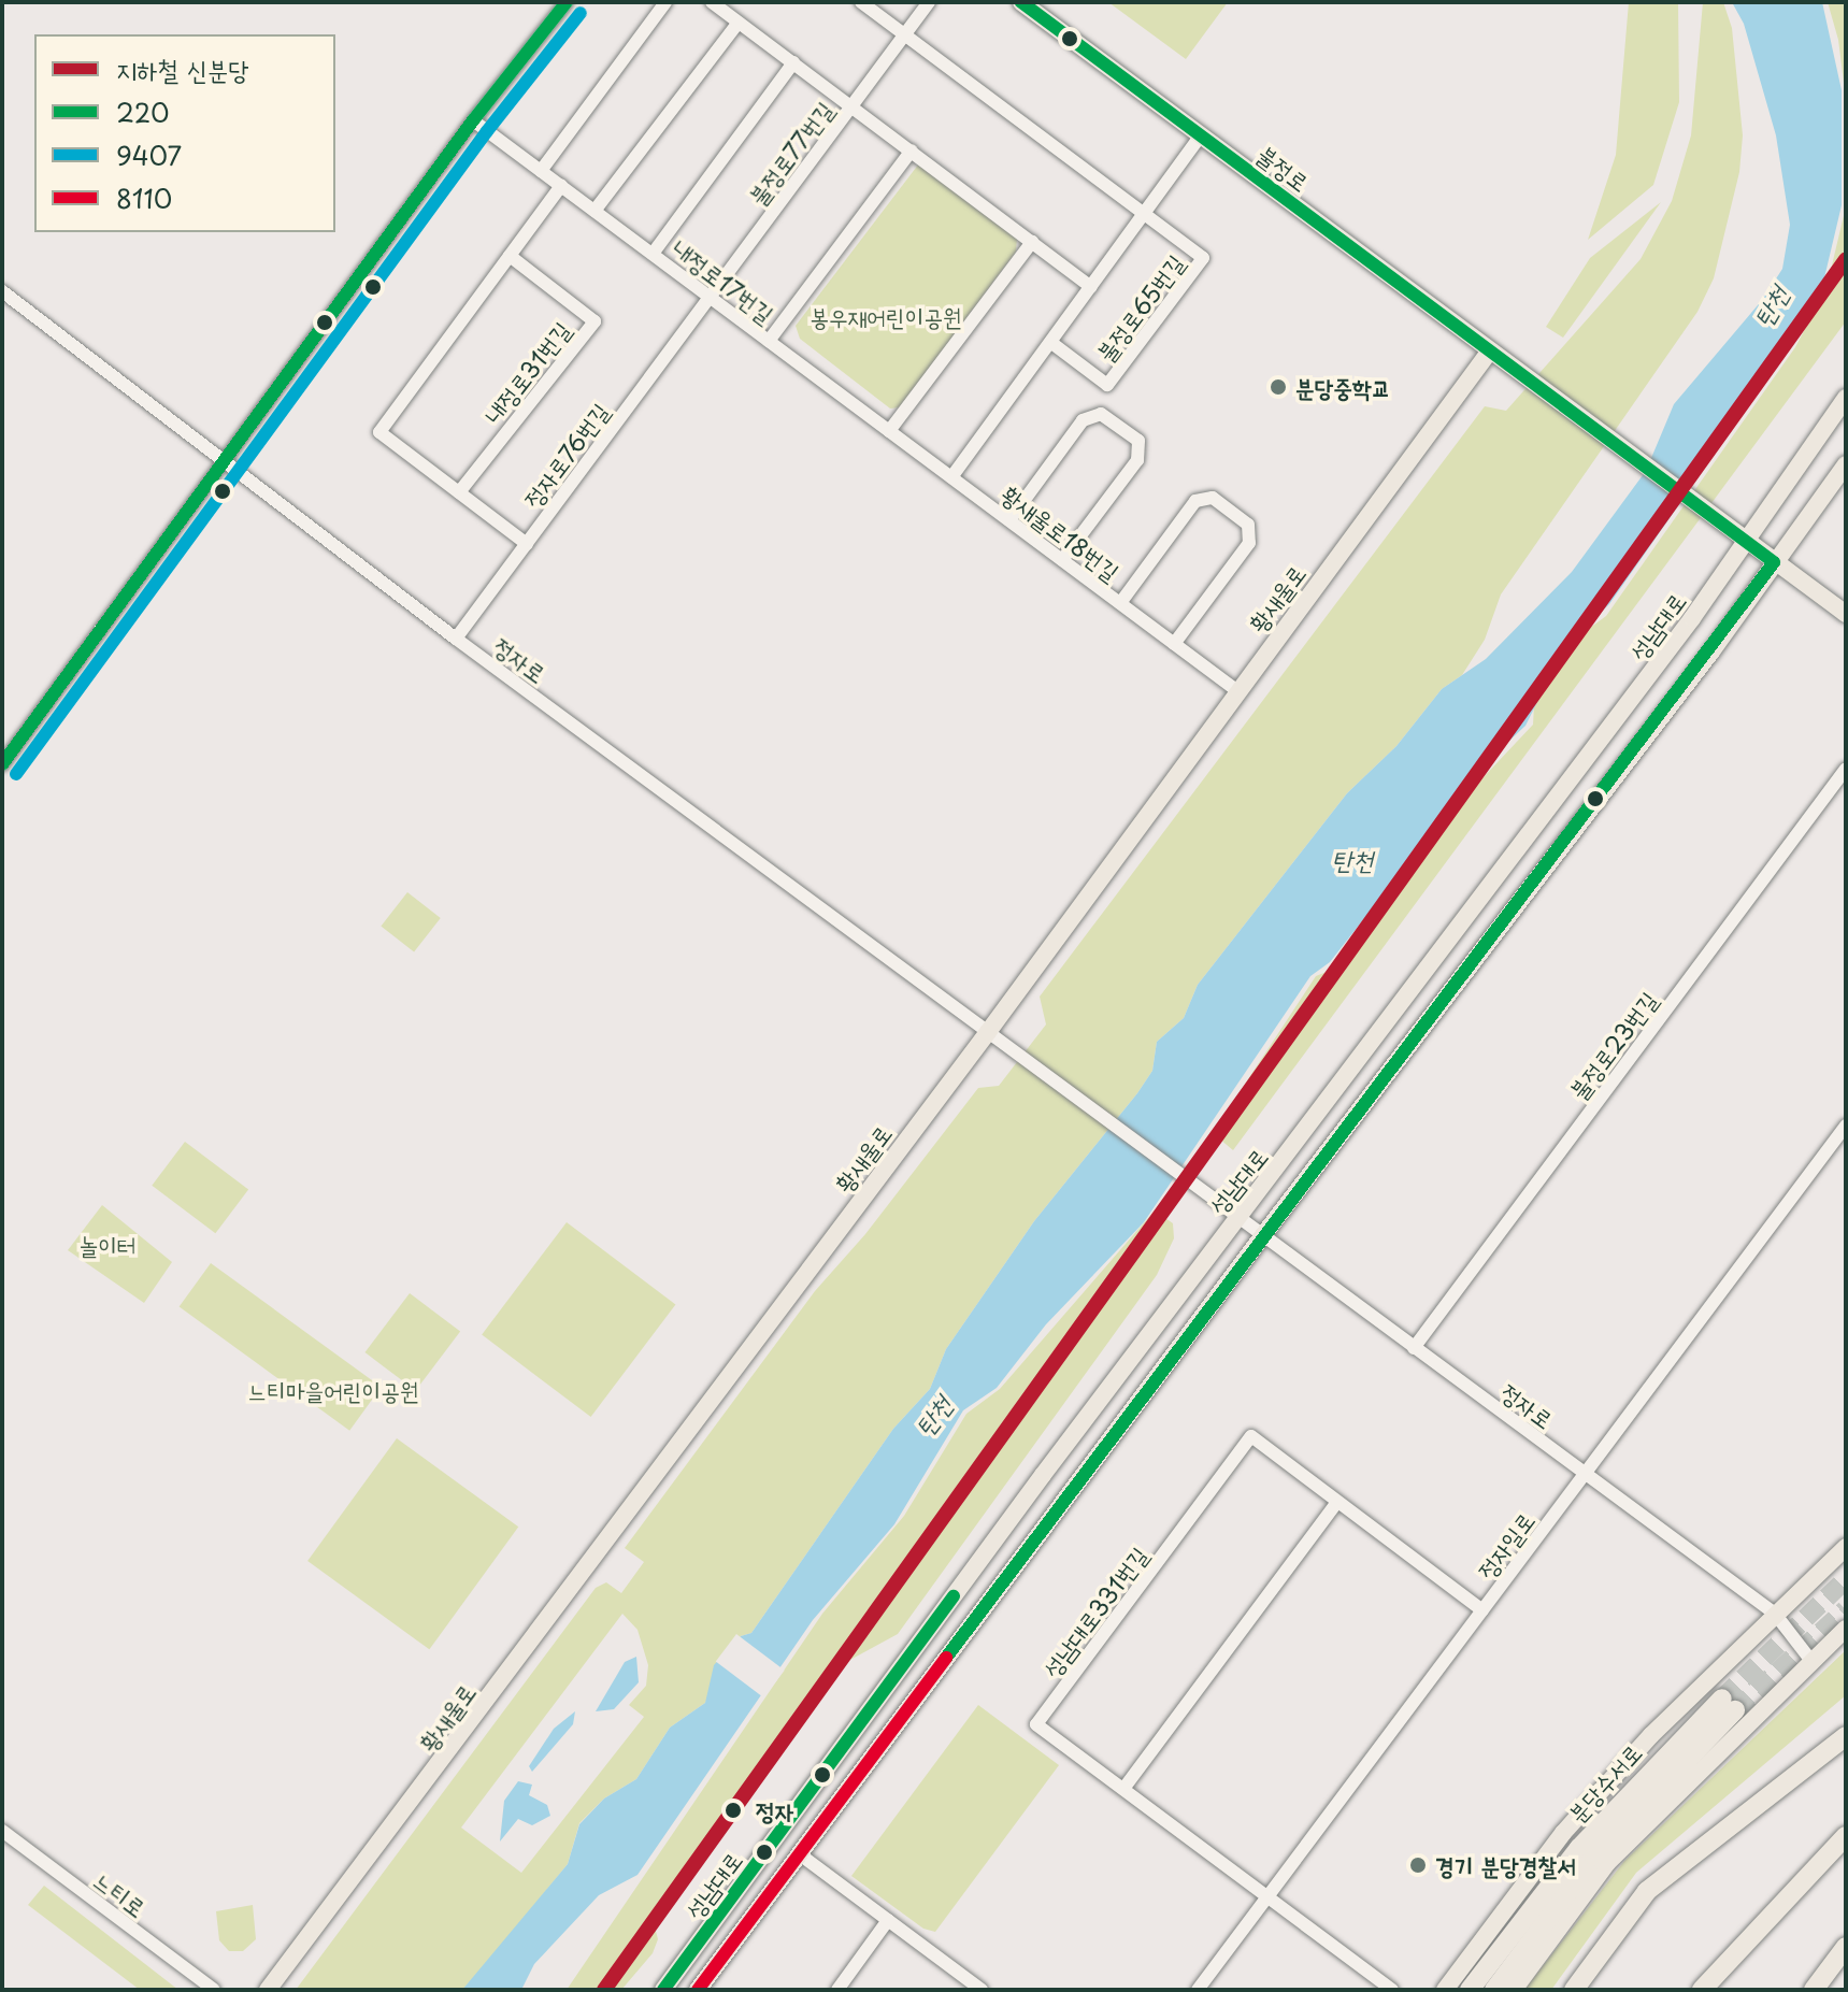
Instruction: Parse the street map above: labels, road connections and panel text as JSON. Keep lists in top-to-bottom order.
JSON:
{
  "streets": {
    "highway": ["분당수서로"],
    "main road": ["불정로", "황새울로", "성남대로"],
    "street": [
      "불정로77번길",
      "내정로17번길",
      "불정로65번길",
      "내정로31번길",
      "정자로76번길",
      "황새울로18번길",
      "정자로",
      "불정로23번길",
      "정자일로",
      "성남대로331번길",
      "느티로"
    ]
  },
  "crossings": [
    ["불정로77번길", "내정로17번길"],
    ["불정로77번길", "불정로65번길"],
    ["불정로77번길", "정자로76번길"],
    ["불정로", "황새울로"],
    ["불정로", "성남대로"],
    ["내정로17번길", "정자로76번길"],
    ["내정로17번길", "황새울로18번길"],
    ["정자로76번길", "정자로"],
    ["황새울로18번길", "황새울로"],
    ["황새울로", "정자로"],
    ["성남대로", "정자로"],
    ["정자로", "불정로23번길"],
    ["정자로", "정자일로"],
    ["정자일로", "성남대로331번길"]
  ],
  "water": ["탄천"],
  "parks": ["봉우재어린이공원", "놀이터", "느티마을어린이공원"],
  "places": ["분당중학교", "정자", "경기 분당경찰서"],
  "lines": [
    "transit line 220",
    "transit line 9407",
    "metro line 신분당",
    "transit line 8110"
  ],
  "legend": [
    "지하철 신분당",
    "220",
    "9407",
    "8110"
  ]
}
